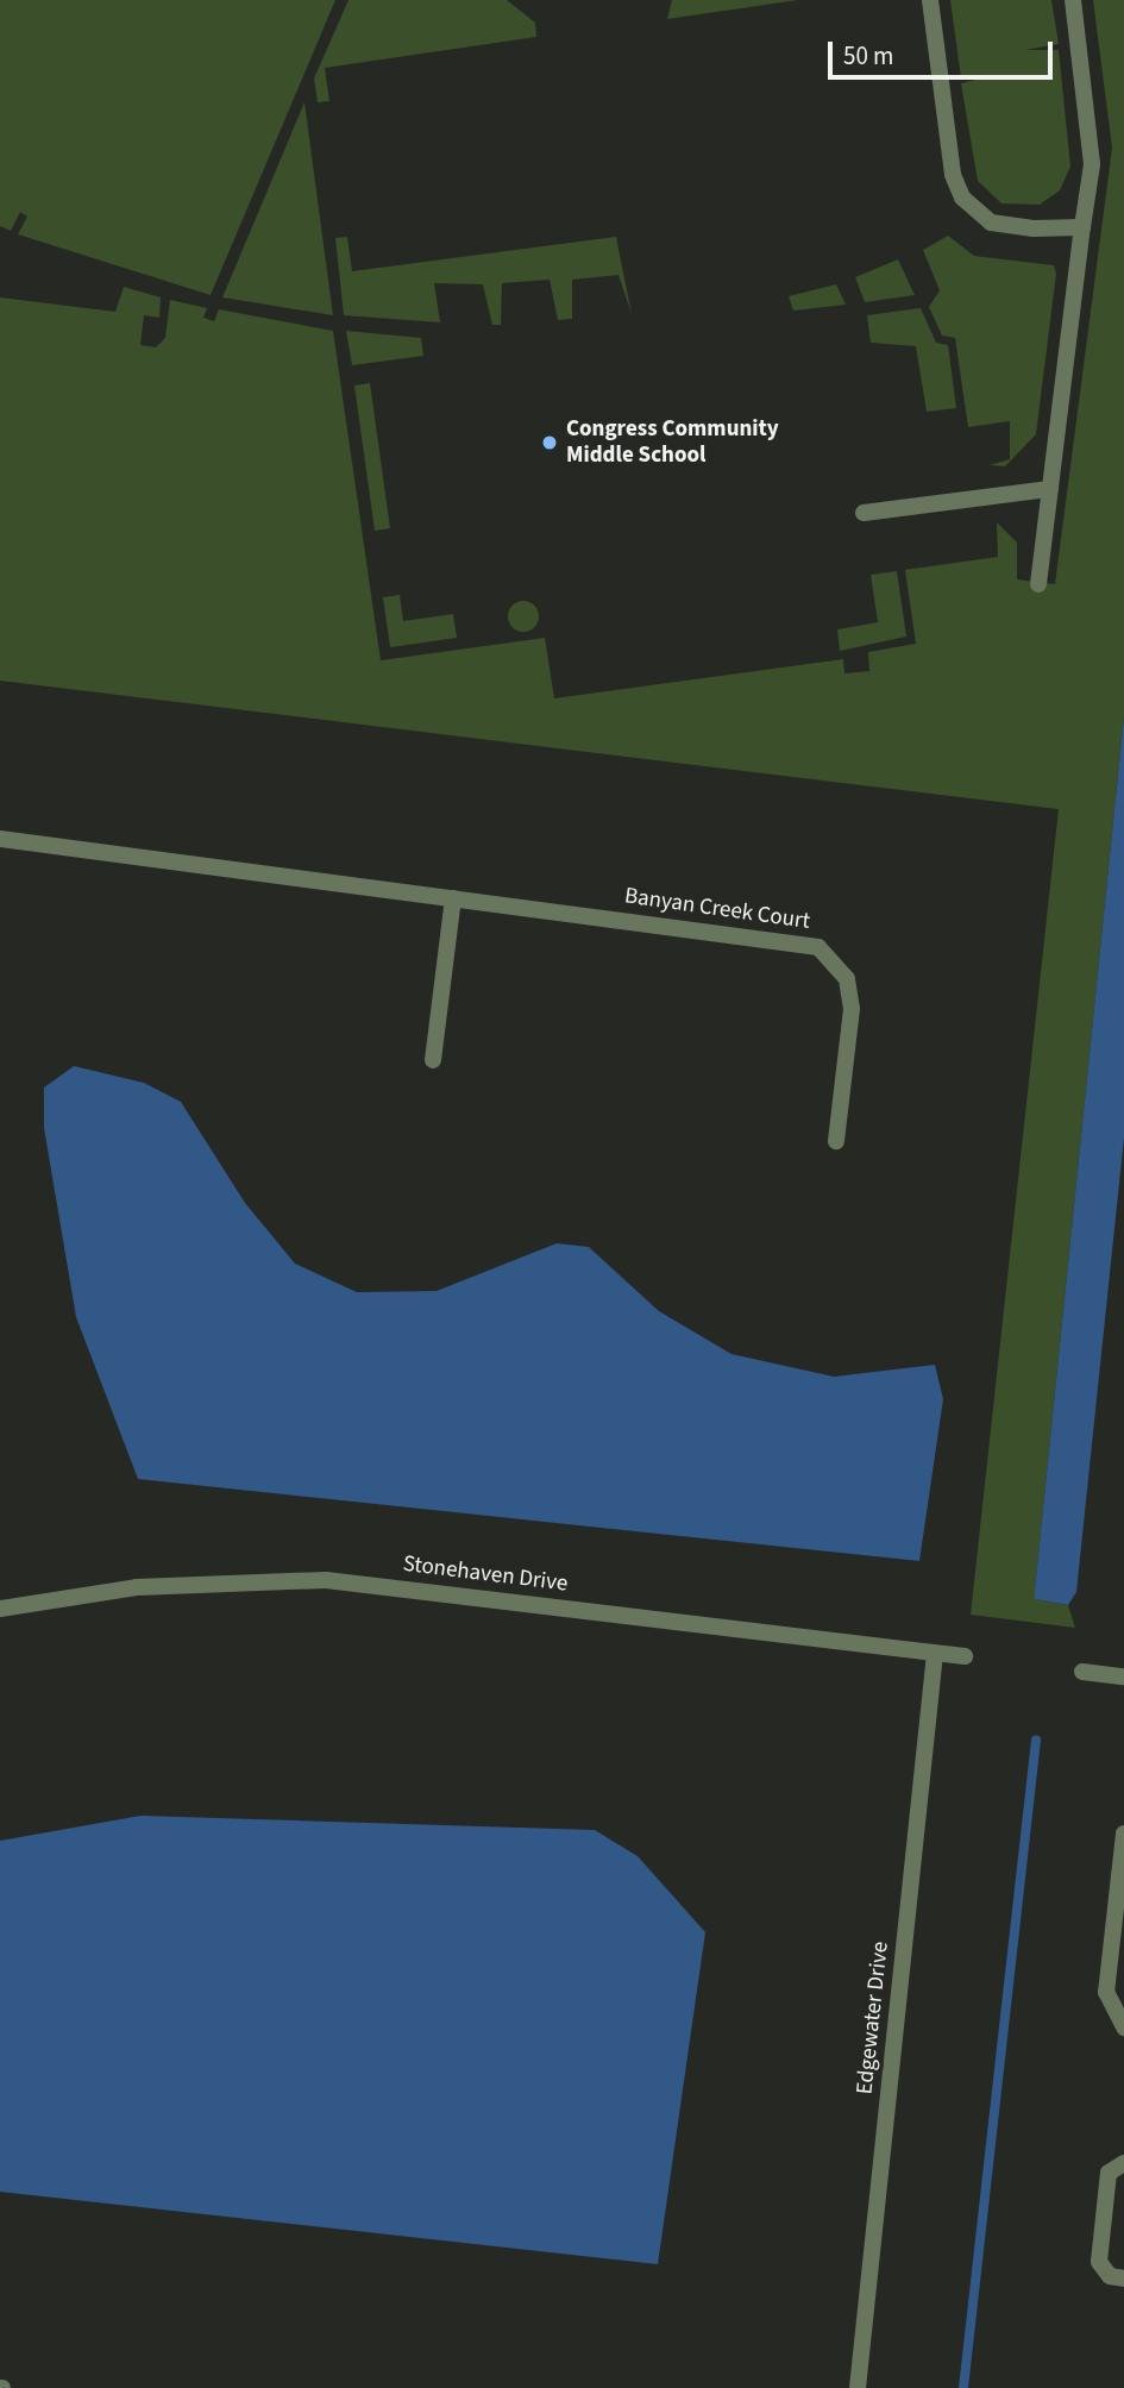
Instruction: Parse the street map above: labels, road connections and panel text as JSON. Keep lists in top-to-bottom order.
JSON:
{
  "streets": {
    "street": ["Banyan Creek Court", "Stonehaven Drive", "Edgewater Drive"]
  },
  "crossings": [
    ["Stonehaven Drive", "Edgewater Drive"]
  ],
  "places": ["Congress Community Middle School"],
  "scale_bar": "50 m"
}
